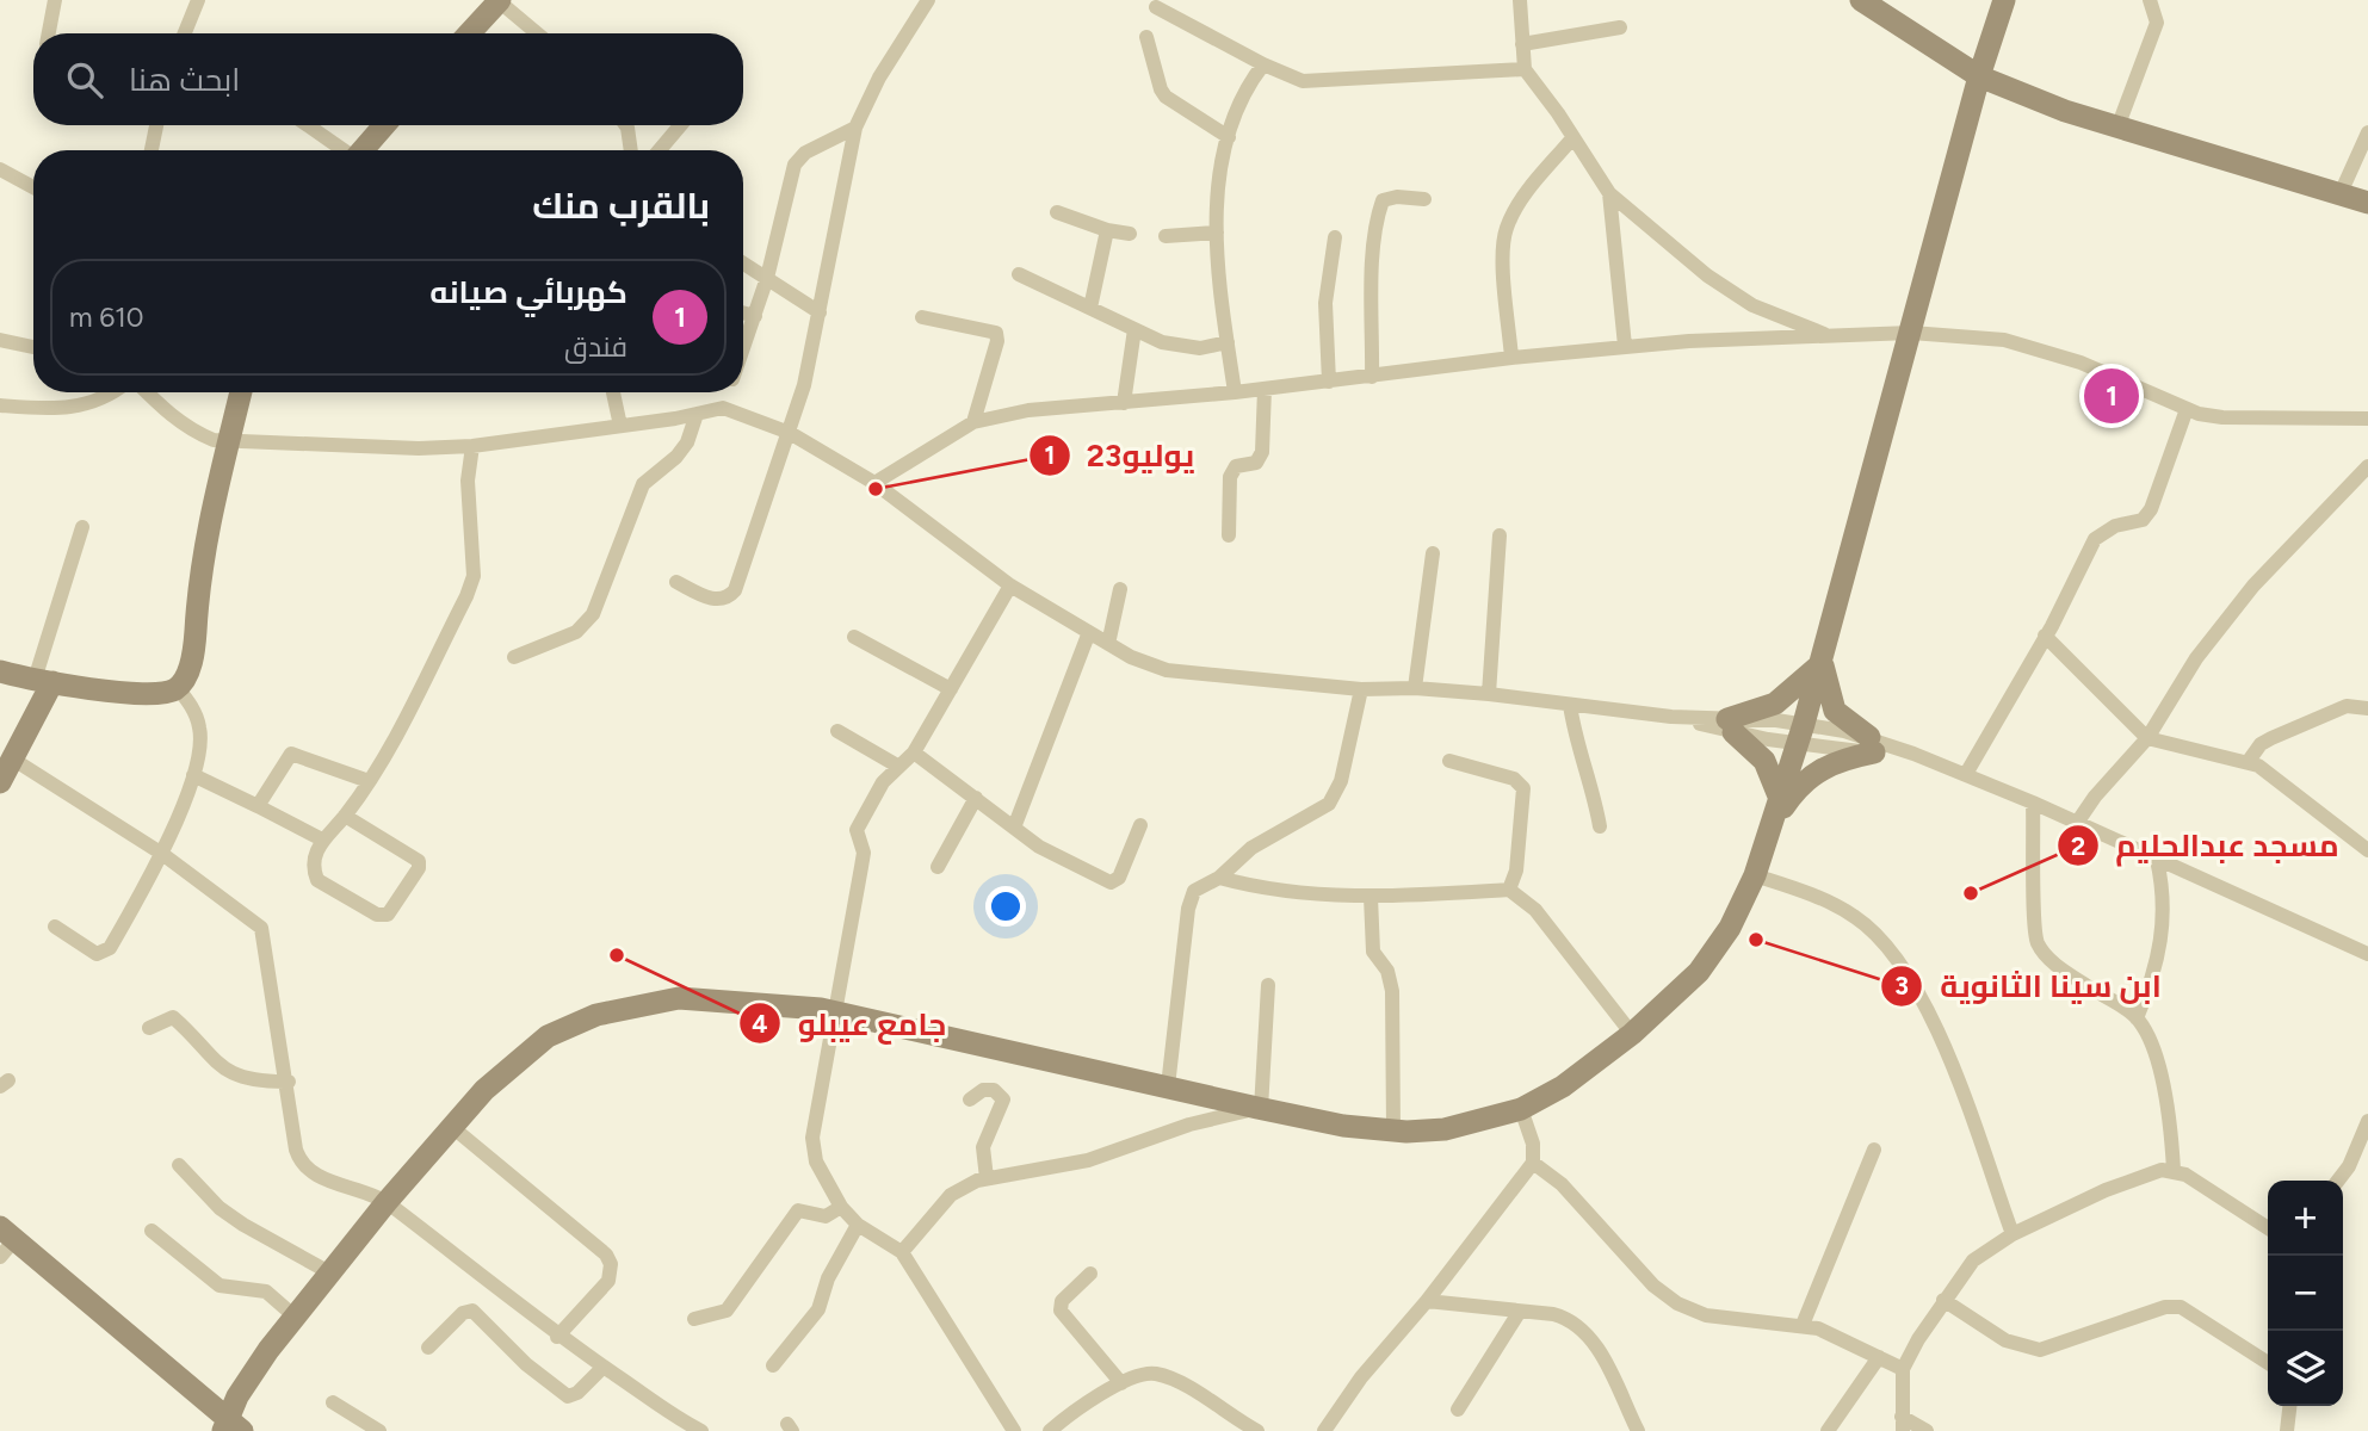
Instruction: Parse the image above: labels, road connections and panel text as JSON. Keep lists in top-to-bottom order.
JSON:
{
  "places": [
    "23يوليو",
    "مسجد عبدالحليم",
    "ابن سينا الثانوية",
    "جامع عيبلو"
  ],
  "page": {
    "search": "ابحث هنا",
    "heading": "بالقرب منك",
    "list": [
      {
        "mark": "1",
        "name": "كهربائي صيانه",
        "note": "فندق",
        "value": "610 m"
      }
    ],
    "pins": "1",
    "map_buttons": ["+", "−"]
  }
}
